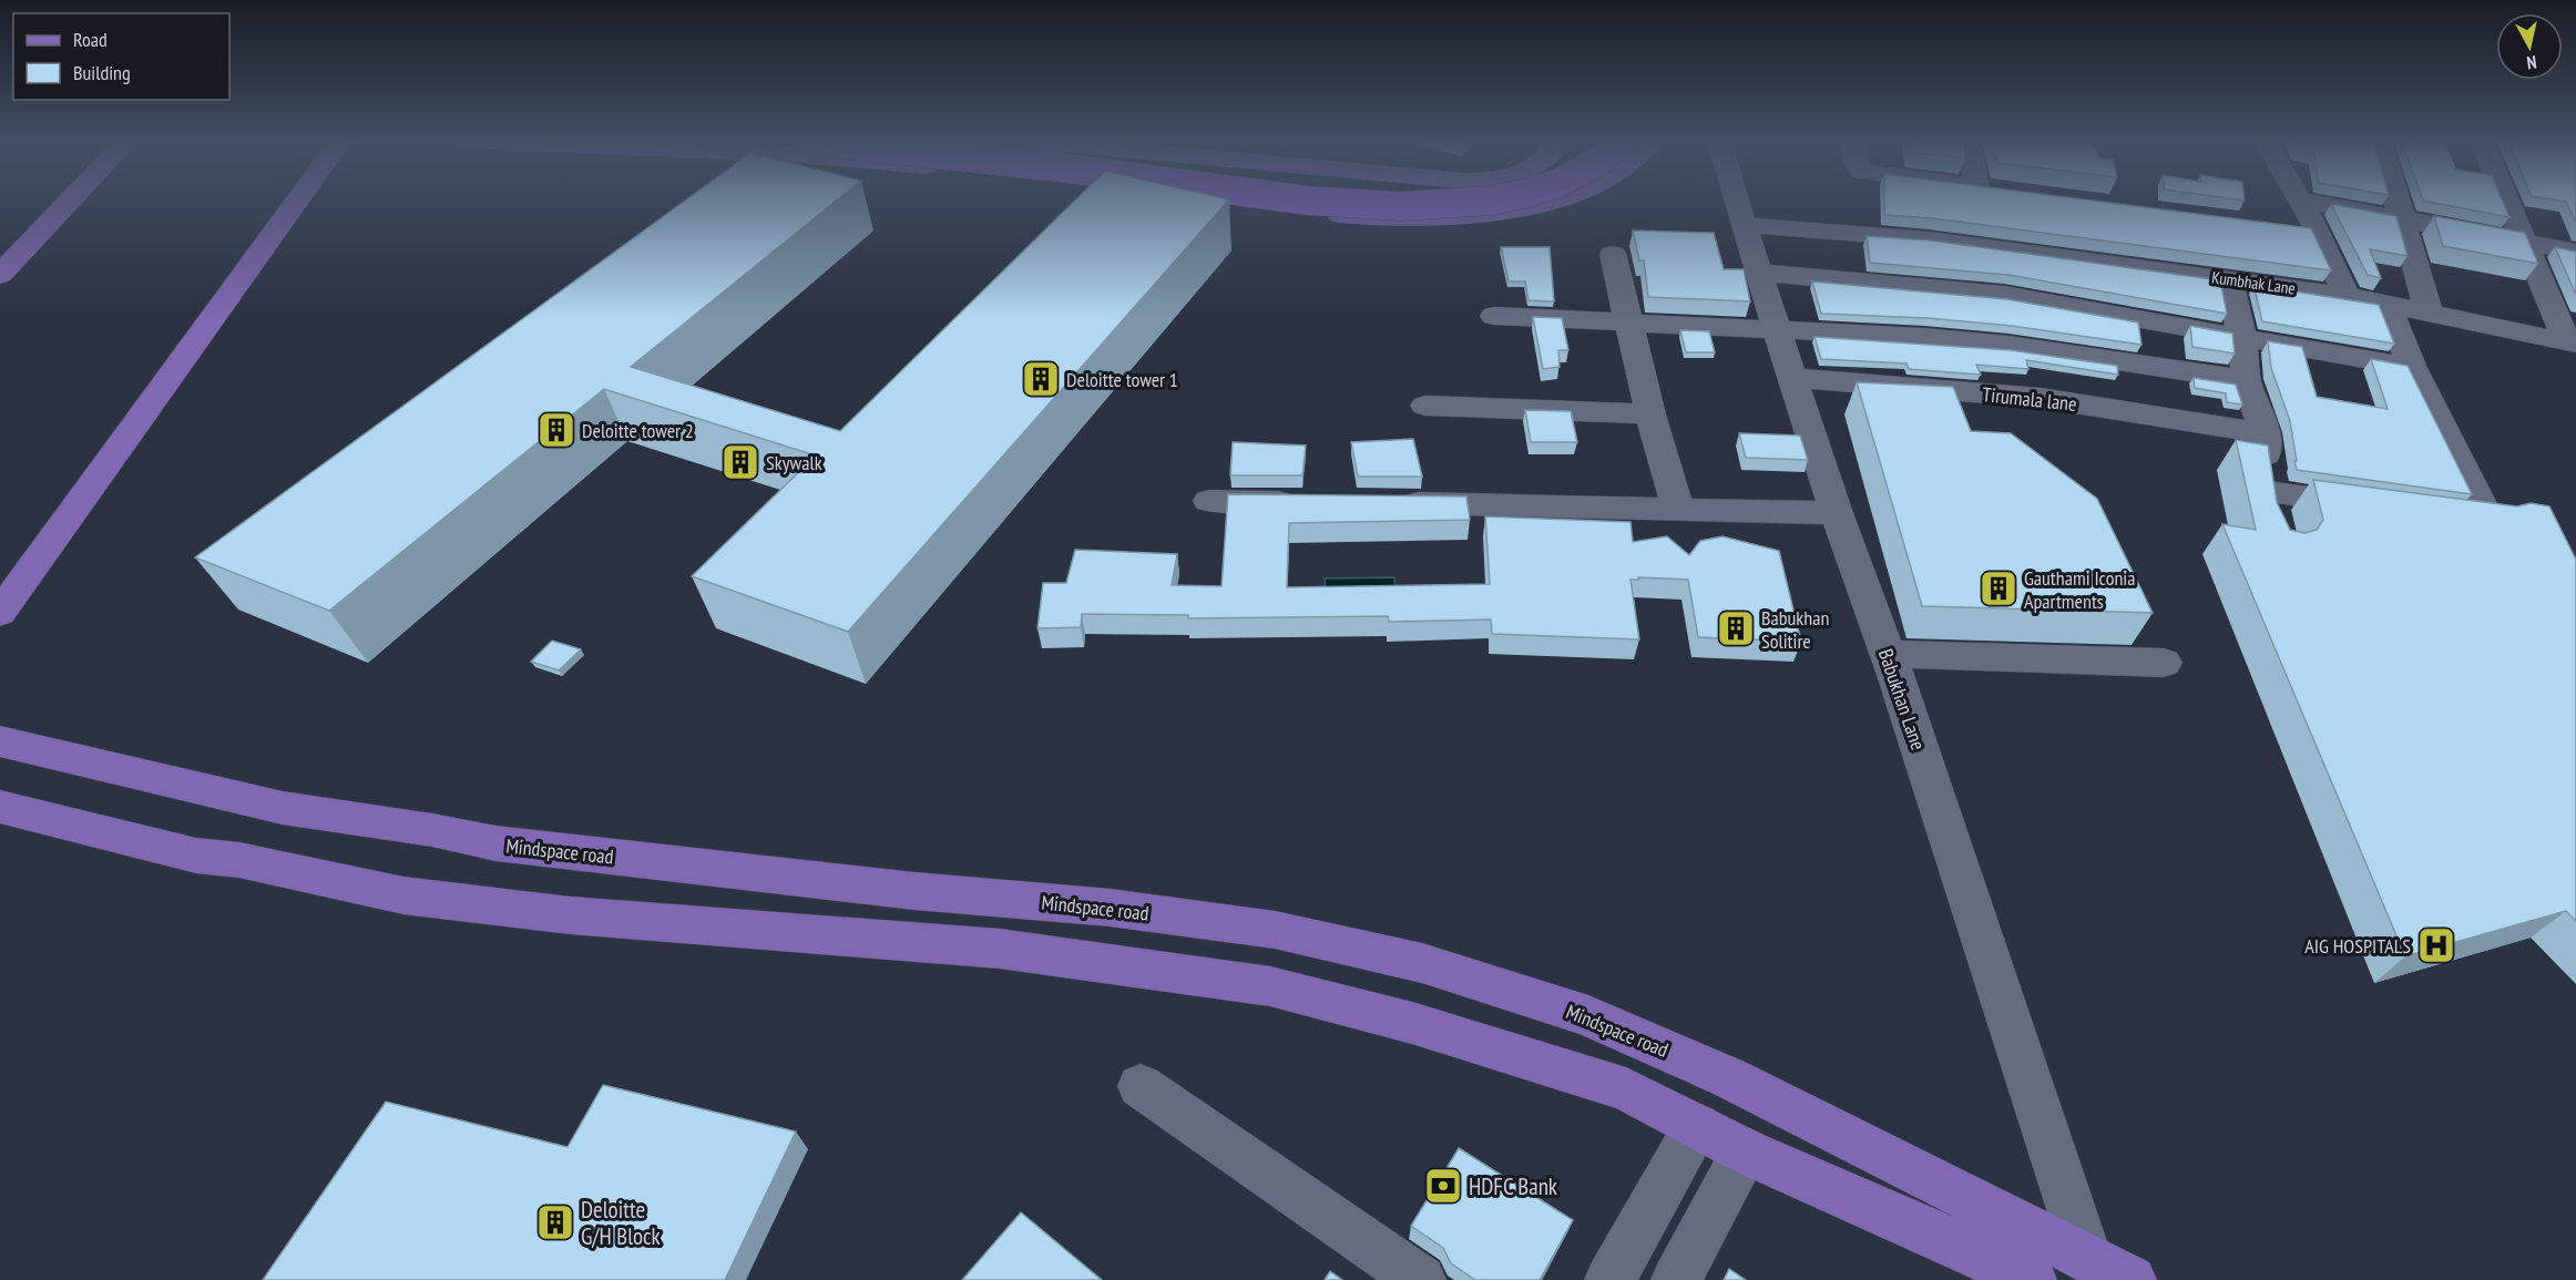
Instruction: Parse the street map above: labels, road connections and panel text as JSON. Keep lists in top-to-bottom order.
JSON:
{
  "streets": {
    "main road": ["Mindspace road"],
    "street": ["Kumbhak Lane", "Tirumala lane", "Babukhan Lane"]
  },
  "crossings": [
    ["Kumbhak Lane", "Babukhan Lane"],
    ["Tirumala lane", "Babukhan Lane"],
    ["Babukhan Lane", "Mindspace road"]
  ],
  "places": {
    "building": [
      "Deloitte tower 1",
      "Deloitte tower 2",
      "Skywalk",
      "Gauthami Iconia Apartments",
      "Babukhan Solitire",
      "Deloitte G/H Block"
    ],
    "hospital": ["AIG HOSPITALS"],
    "bank": ["HDFC Bank"]
  },
  "legend": ["Road", "Building"],
  "north": "bottom"
}
